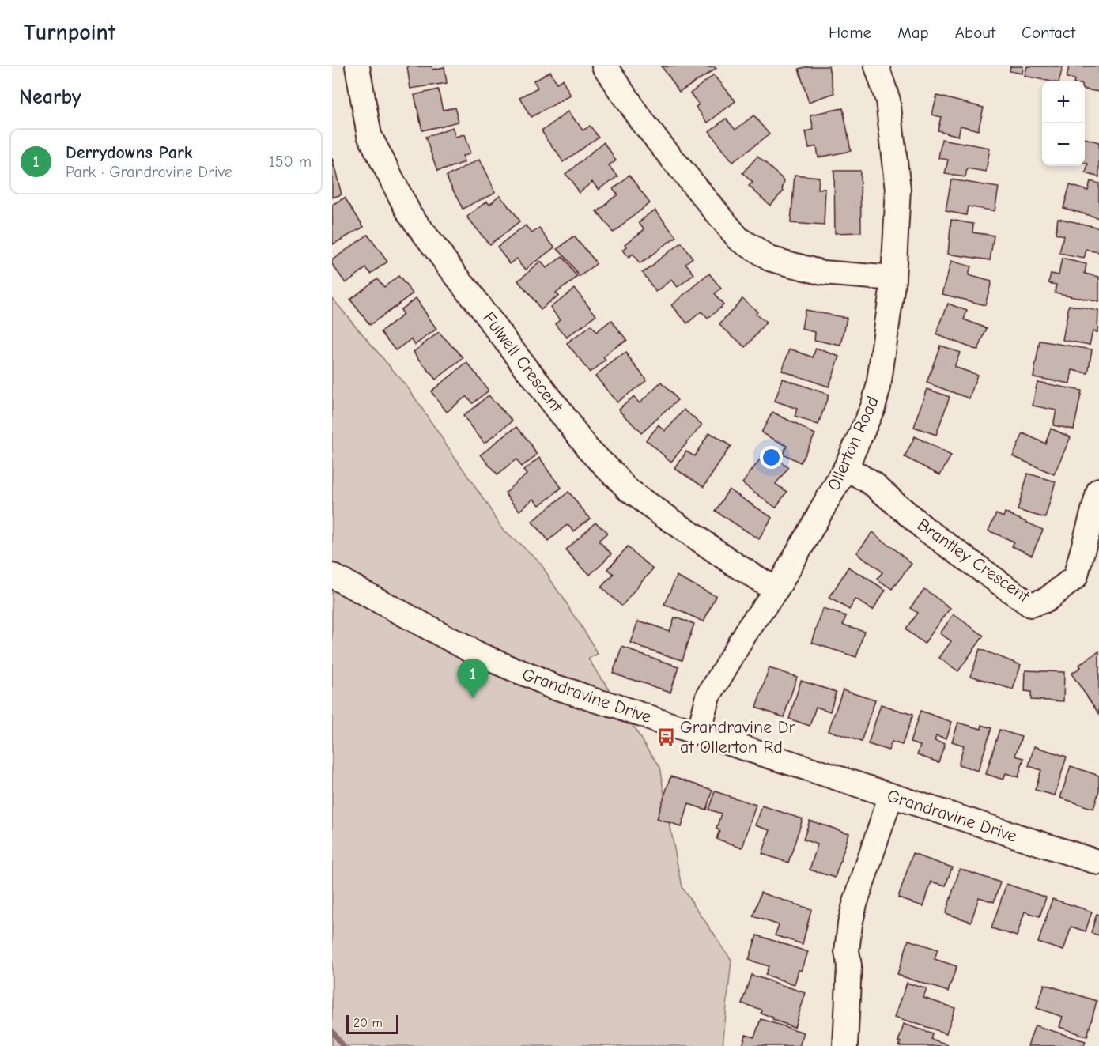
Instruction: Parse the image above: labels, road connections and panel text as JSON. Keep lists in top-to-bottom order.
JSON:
{
  "streets": {
    "street": [
      "Fulwell Crescent",
      "Ollerton Road",
      "Brantley Crescent",
      "Grandravine Drive"
    ]
  },
  "crossings": [
    ["Fulwell Crescent", "Ollerton Road"],
    ["Ollerton Road", "Brantley Crescent"],
    ["Ollerton Road", "Grandravine Drive"]
  ],
  "places": {
    "bus stop": ["Grandravine Dr at Ollerton Rd"]
  },
  "scale_bar": "20 m",
  "page": {
    "header": "Turnpoint",
    "nav": [
      "Home",
      "Map",
      "About",
      "Contact"
    ],
    "heading": "Nearby",
    "map_buttons": ["+", "−"],
    "list": [
      {
        "mark": "1",
        "name": "Derrydowns Park",
        "note": "Park · Grandravine Drive",
        "value": "150 m"
      }
    ],
    "pins": "1",
    "scale": "20 m"
  }
}
